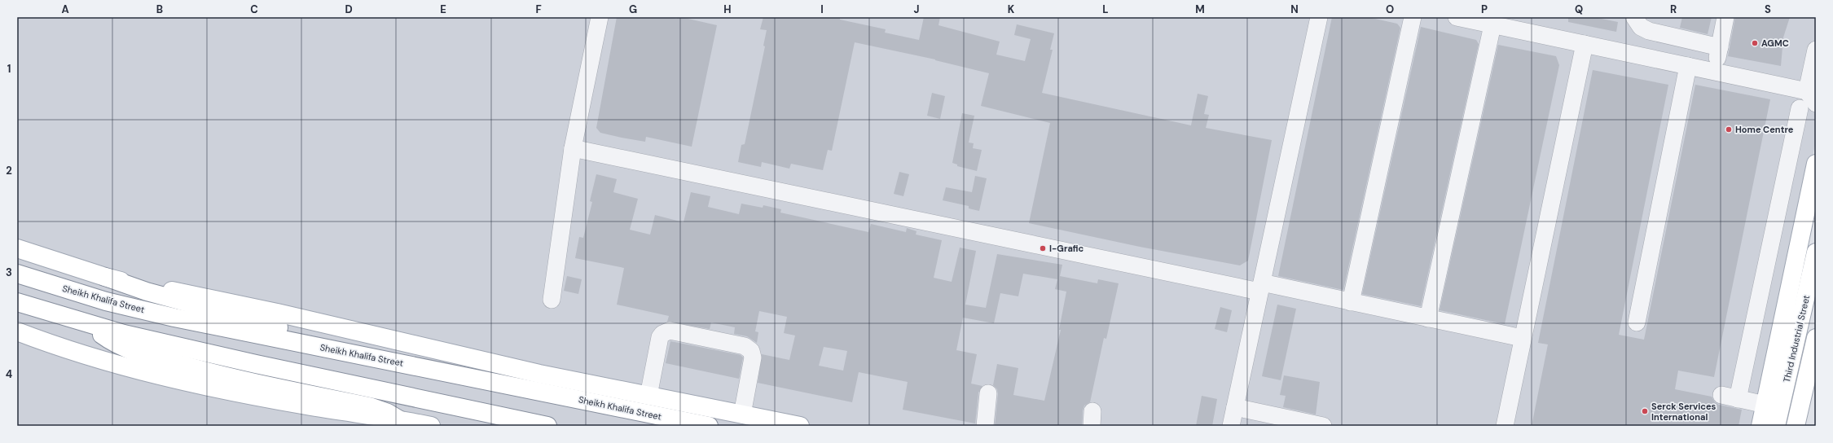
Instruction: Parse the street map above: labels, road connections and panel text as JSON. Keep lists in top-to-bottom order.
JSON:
{
  "streets": {
    "main road": ["Sheikh Khalifa Street", "Third Industrial Street"]
  },
  "places": [
    "AGMC",
    "Home Centre",
    "I-Grafic",
    "Serck Services International"
  ],
  "grid": {
    "columns": [
      "A",
      "B",
      "C",
      "D",
      "E",
      "F",
      "G",
      "H",
      "I",
      "J",
      "K",
      "L",
      "M",
      "N",
      "O",
      "P",
      "Q",
      "R",
      "S"
    ],
    "rows": [
      "1",
      "2",
      "3",
      "4"
    ]
  }
}
